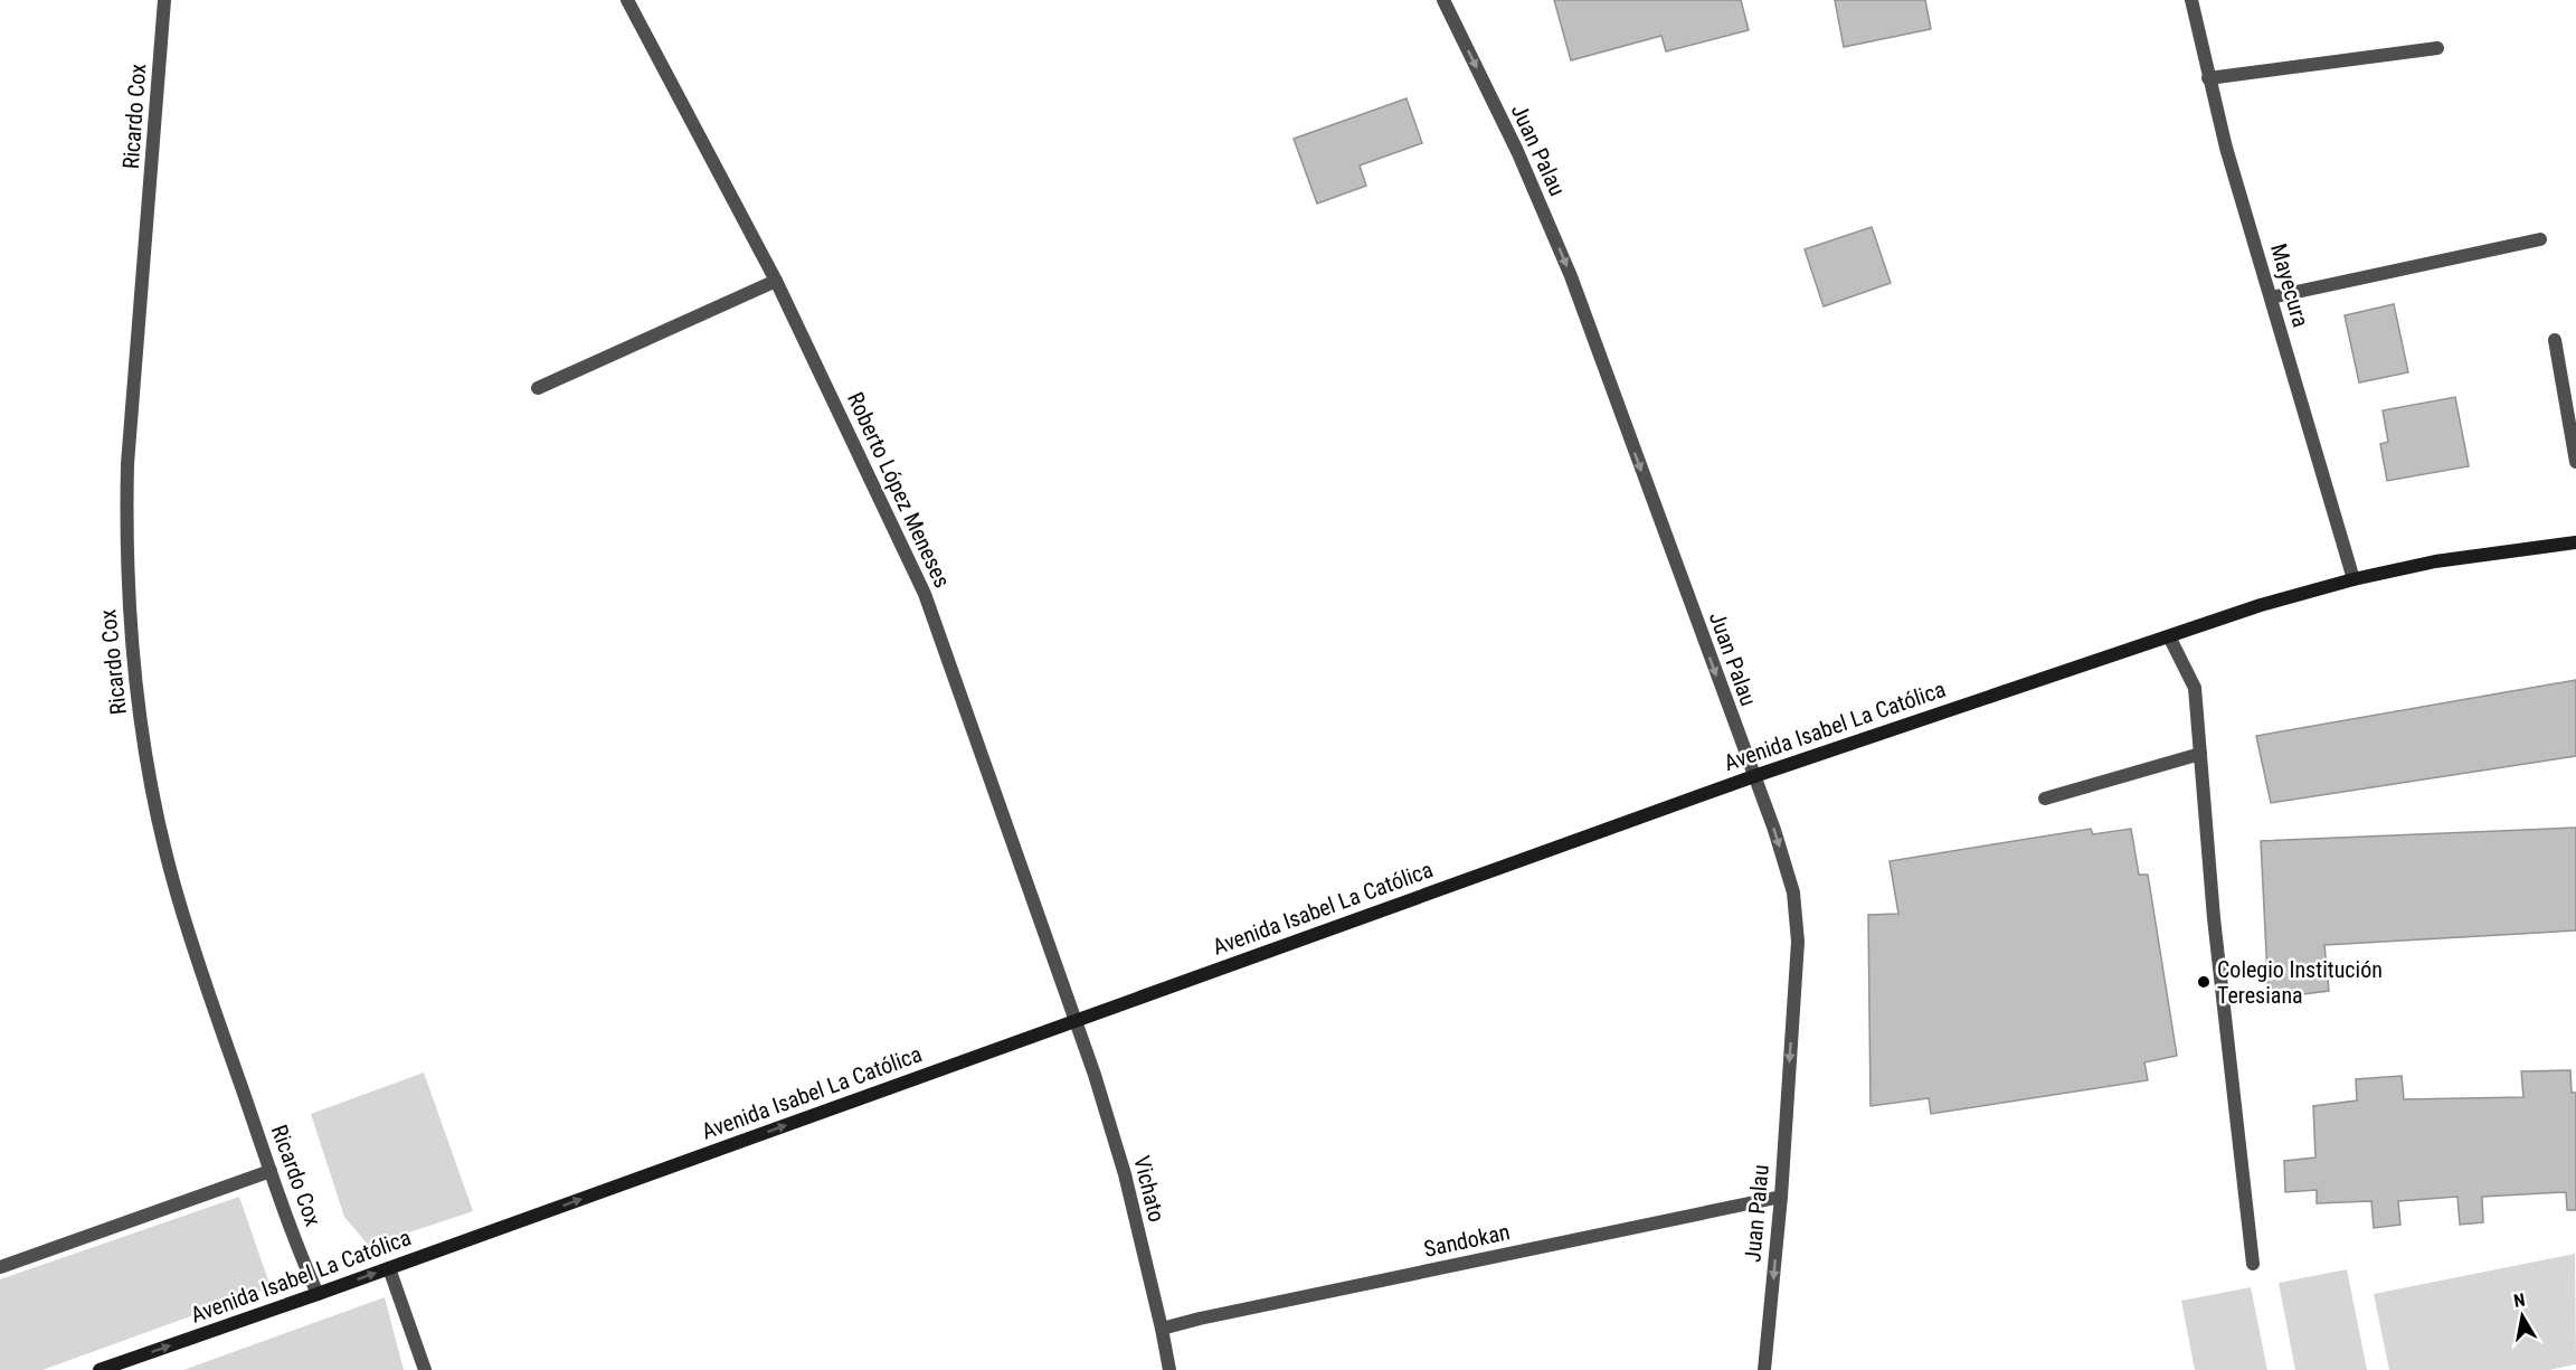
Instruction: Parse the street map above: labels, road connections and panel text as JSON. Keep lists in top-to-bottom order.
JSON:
{
  "streets": {
    "street": [
      "Ricardo Cox",
      "Juan Palau",
      "Mayecura",
      "Roberto López Meneses",
      "Avenida Isabel La Católica",
      "Vichato",
      "Sandokan"
    ]
  },
  "crossings": [
    ["Ricardo Cox", "Avenida Isabel La Católica"],
    ["Juan Palau", "Avenida Isabel La Católica"],
    ["Juan Palau", "Sandokan"],
    ["Mayecura", "Avenida Isabel La Católica"],
    ["Roberto López Meneses", "Avenida Isabel La Católica"],
    ["Roberto López Meneses", "Vichato"],
    ["Avenida Isabel La Católica", "Vichato"],
    ["Vichato", "Sandokan"]
  ],
  "one_way": ["Juan Palau", "Avenida Isabel La Católica"],
  "places": ["Colegio Institución Teresiana"],
  "north": "top"
}
